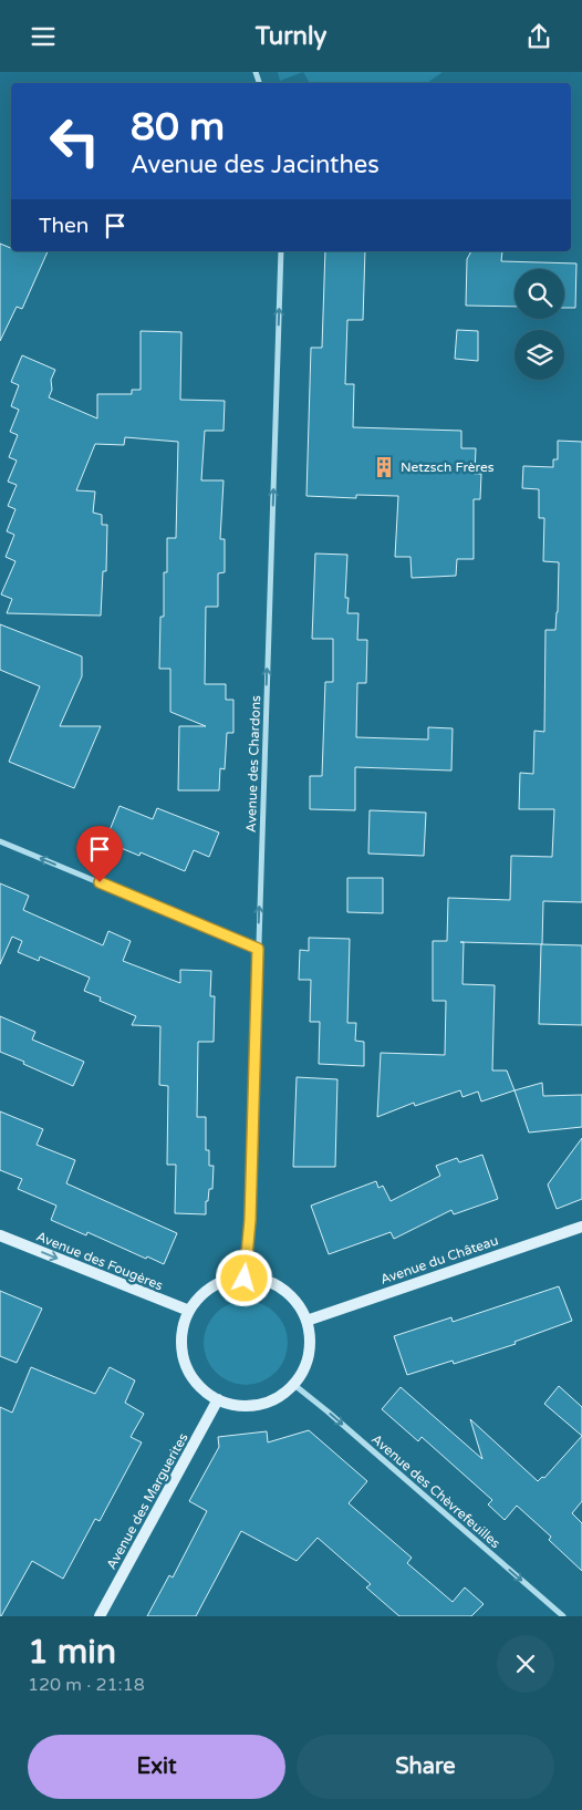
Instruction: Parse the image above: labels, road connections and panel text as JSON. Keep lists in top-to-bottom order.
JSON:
{
  "streets": {
    "street": [
      "Avenue des Chardons",
      "Avenue du Château",
      "Avenue des Fougères",
      "Avenue des Chèvrefeuilles",
      "Avenue des Marguerites"
    ]
  },
  "crossings": [
    ["Avenue des Chardons", "Avenue du Château"],
    ["Avenue des Chardons", "Avenue des Fougères"],
    ["Avenue des Chardons", "Avenue des Chèvrefeuilles"],
    ["Avenue des Chardons", "Avenue des Marguerites"],
    ["Avenue du Château", "Avenue des Fougères"],
    ["Avenue du Château", "Avenue des Chèvrefeuilles"],
    ["Avenue du Château", "Avenue des Marguerites"],
    ["Avenue des Fougères", "Avenue des Chèvrefeuilles"],
    ["Avenue des Fougères", "Avenue des Marguerites"],
    ["Avenue des Chèvrefeuilles", "Avenue des Marguerites"]
  ],
  "one_way": ["Avenue des Chardons", "Avenue des Fougères", "Avenue des Chèvrefeuilles"],
  "places": {
    "building": ["Netzsch Frères"]
  },
  "page": {
    "header": "Turnly",
    "turn": ["80 m", "Avenue des Jacinthes"],
    "then": "Then",
    "heading": ["1 min", "120 m · 21:18"],
    "buttons": ["Exit", "Share"]
  }
}
